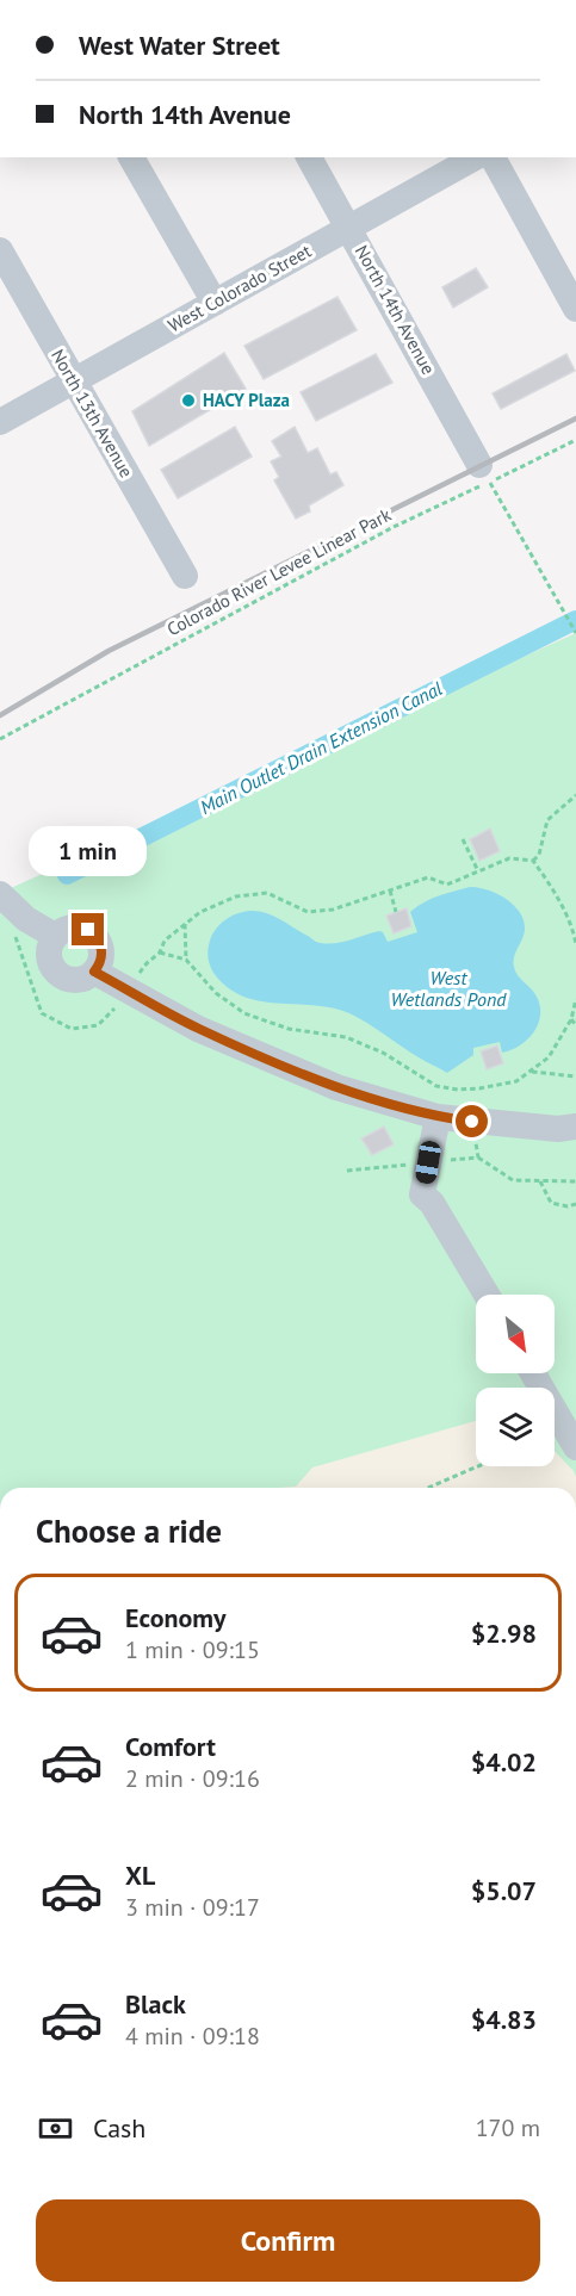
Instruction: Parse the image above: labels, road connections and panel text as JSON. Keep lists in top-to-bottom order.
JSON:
{
  "streets": {
    "street": ["West Colorado Street", "North 14th Avenue", "North 13th Avenue"],
    "path": ["Colorado River Levee Linear Park"]
  },
  "crossings": [
    ["West Colorado Street", "North 14th Avenue"],
    ["West Colorado Street", "North 13th Avenue"],
    ["North 14th Avenue", "Colorado River Levee Linear Park"]
  ],
  "water": ["Main Outlet Drain Extension Canal", "West Wetlands Pond"],
  "places": ["HACY Plaza"],
  "north": "bottom right",
  "page": {
    "banner": ["West Water Street", "North 14th Avenue"],
    "bubble": "1 min",
    "heading": "Choose a ride",
    "list": [
      {
        "name": "Economy",
        "note": "1 min · 09:15",
        "value": "$2.98"
      },
      {
        "name": "Comfort",
        "note": "2 min · 09:16",
        "value": "$4.02"
      },
      {
        "name": "XL",
        "note": "3 min · 09:17",
        "value": "$5.07"
      },
      {
        "name": "Black",
        "note": "4 min · 09:18",
        "value": "$4.83"
      }
    ],
    "pay": ["Cash", "170 m"],
    "buttons": "Confirm"
  }
}
